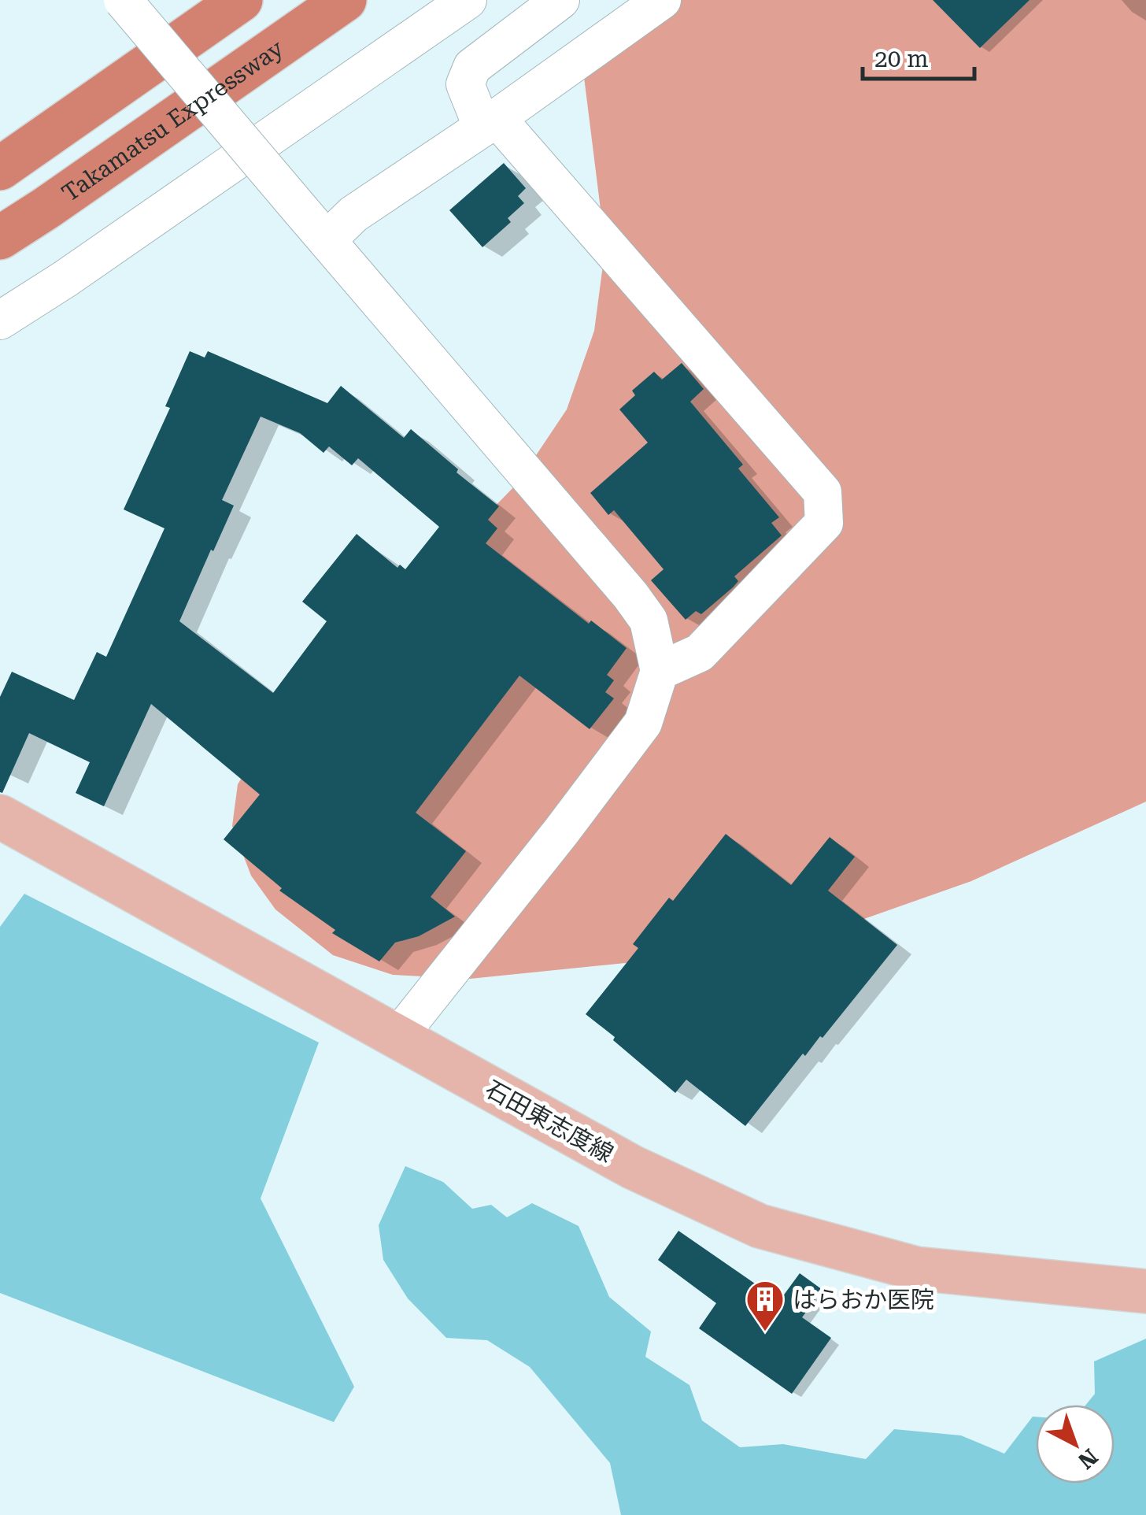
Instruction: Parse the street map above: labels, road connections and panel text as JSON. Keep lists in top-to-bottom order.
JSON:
{
  "streets": {
    "highway": ["Takamatsu Expressway"],
    "main road": ["石田東志度線"]
  },
  "places": {
    "building": ["はらおか医院"]
  },
  "scale_bar": "20 m",
  "north": "bottom right"
}
